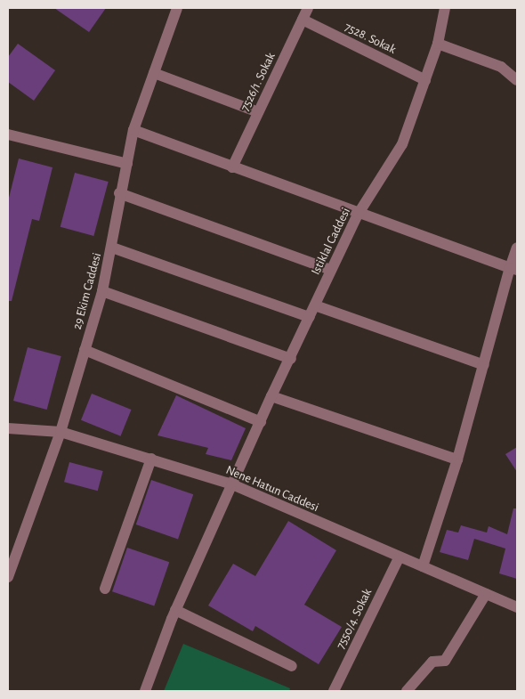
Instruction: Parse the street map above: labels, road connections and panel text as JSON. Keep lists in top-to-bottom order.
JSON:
{
  "streets": {
    "street": [
      "7528. Sokak",
      "7526/1. Sokak",
      "Istiklal Caddesi",
      "29 Ekim Caddesi",
      "Nene Hatun Caddesi",
      "7550/4. Sokak"
    ]
  },
  "crossings": [
    ["7528. Sokak", "7526/1. Sokak"],
    ["7528. Sokak", "Istiklal Caddesi"],
    ["Istiklal Caddesi", "Nene Hatun Caddesi"],
    ["29 Ekim Caddesi", "Nene Hatun Caddesi"],
    ["Nene Hatun Caddesi", "7550/4. Sokak"]
  ]
}
